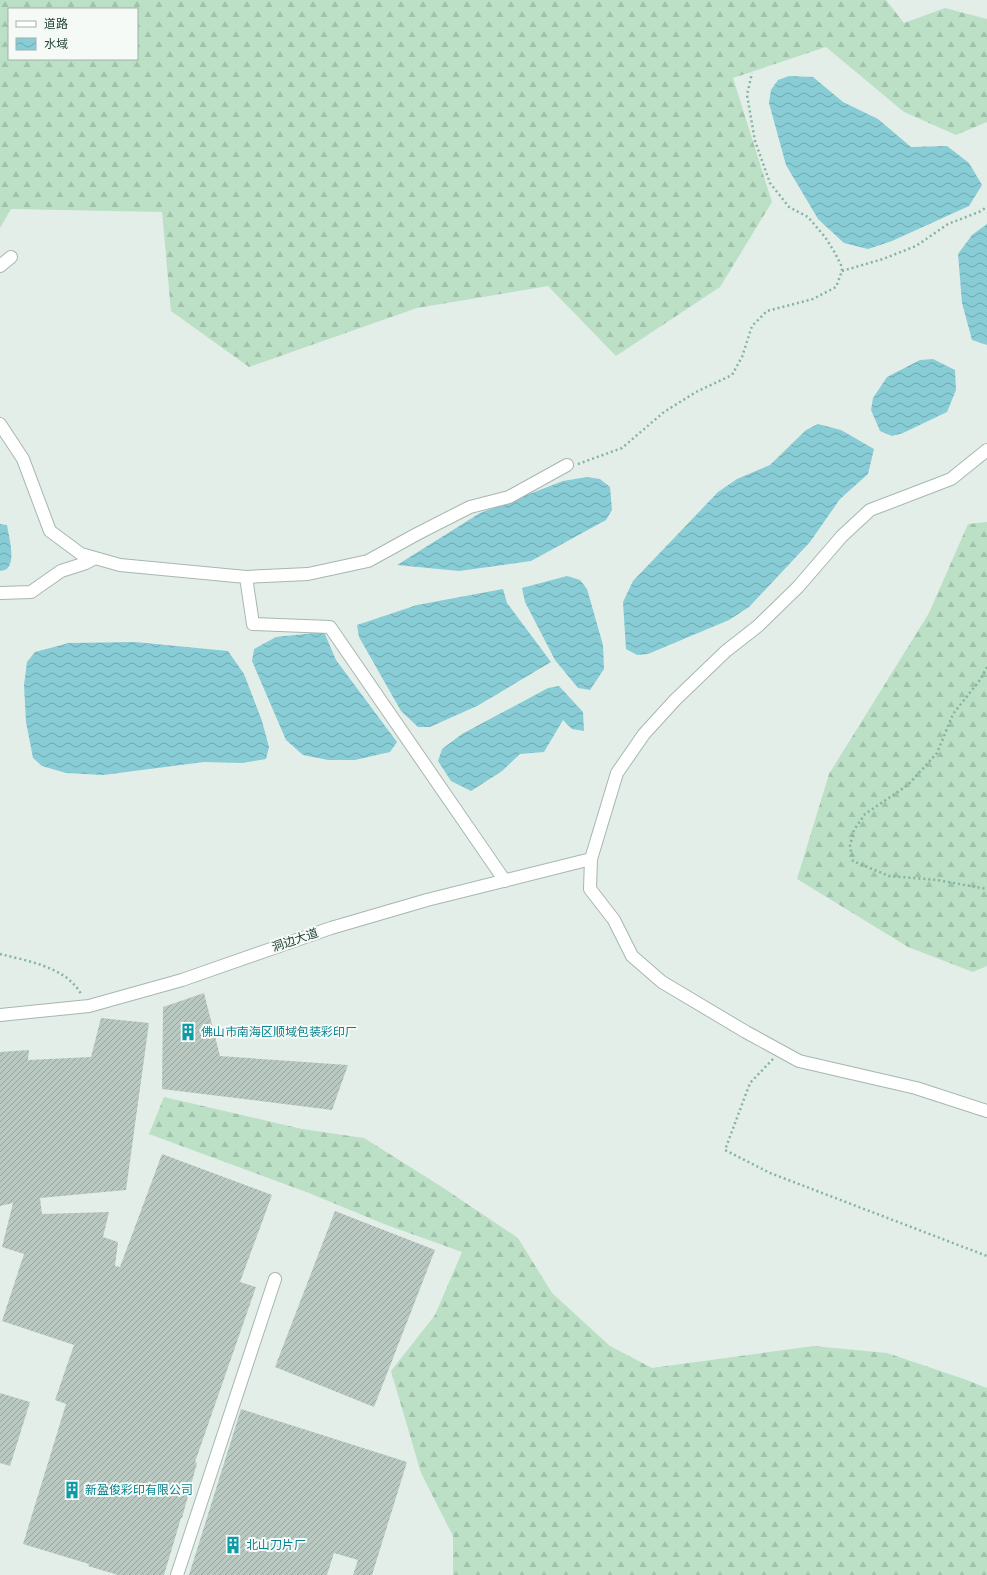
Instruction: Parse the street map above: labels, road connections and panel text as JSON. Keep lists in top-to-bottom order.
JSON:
{
  "streets": {
    "street": ["洞边大道"]
  },
  "places": {
    "building": ["佛山市南海区顺域包装彩印厂", "新盈俊彩印有限公司", "北山刀片厂"]
  },
  "legend": ["道路", "水域"]
}
